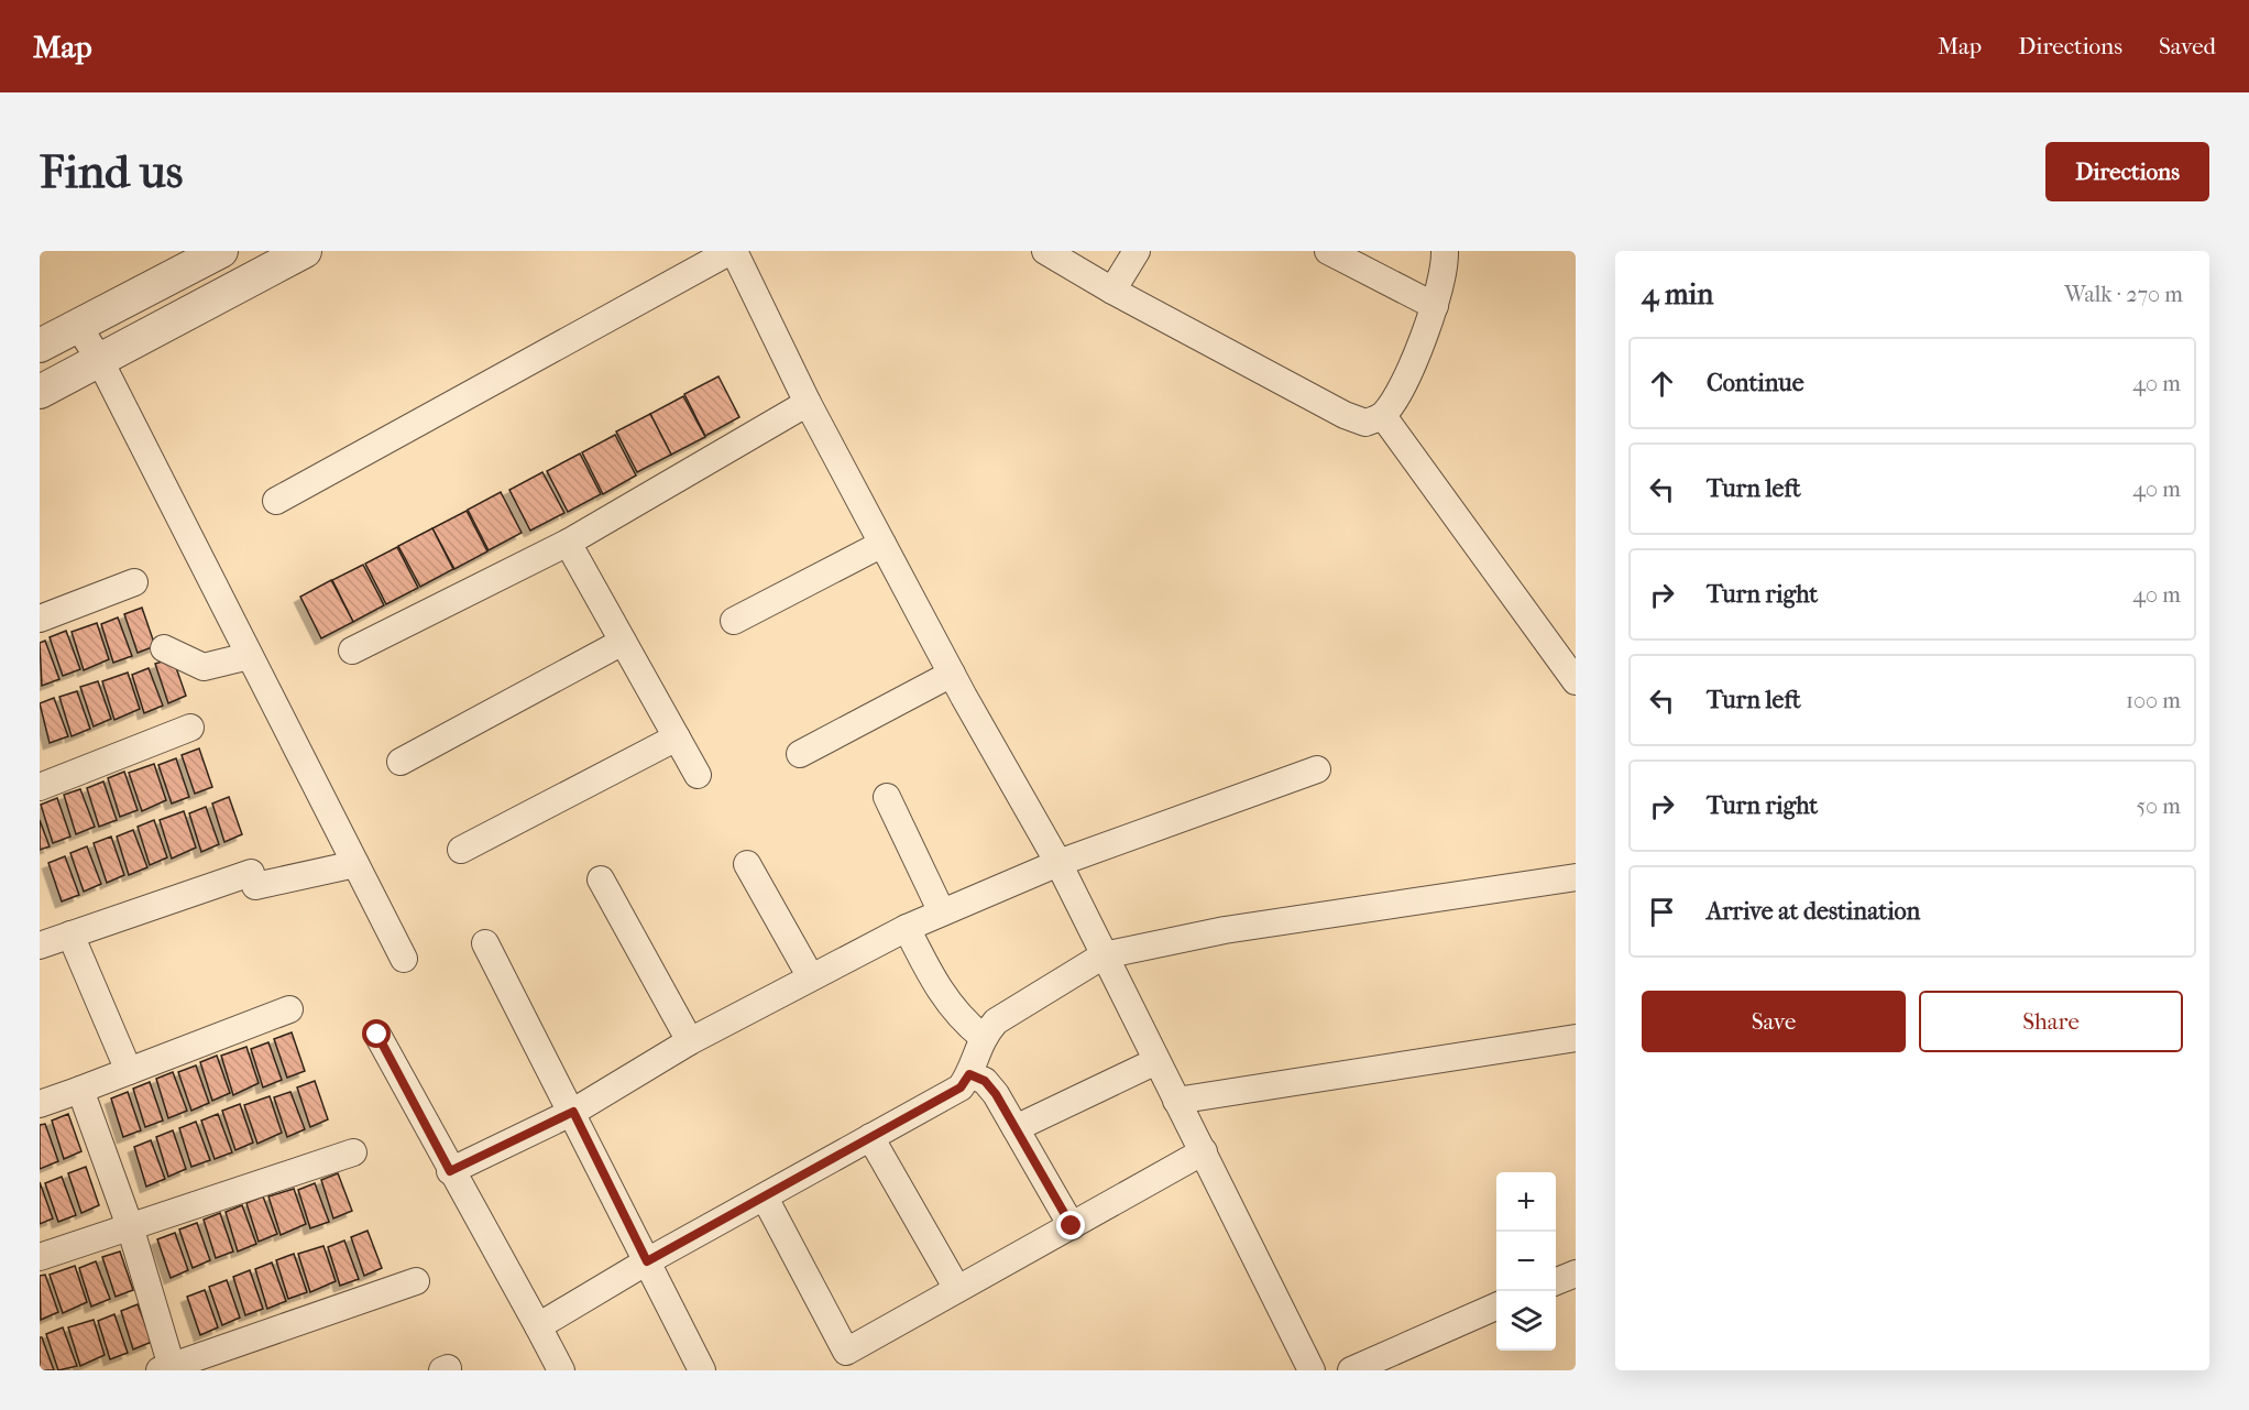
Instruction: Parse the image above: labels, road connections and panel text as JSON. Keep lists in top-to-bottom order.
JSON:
{
  "page": {
    "header": "Map",
    "nav": ["Map", "Directions", "Saved"],
    "buttons": [
      "Directions",
      ["Save", "Share"]
    ],
    "title": "Find us",
    "heading": ["4 min", "Walk · 270 m"],
    "list": [
      ["Continue", "40 m"],
      ["Turn left", "40 m"],
      ["Turn right", "40 m"],
      ["Turn left", "100 m"],
      ["Turn right", "50 m"],
      "Arrive at destination"
    ],
    "map_buttons": ["+", "−"]
  }
}
